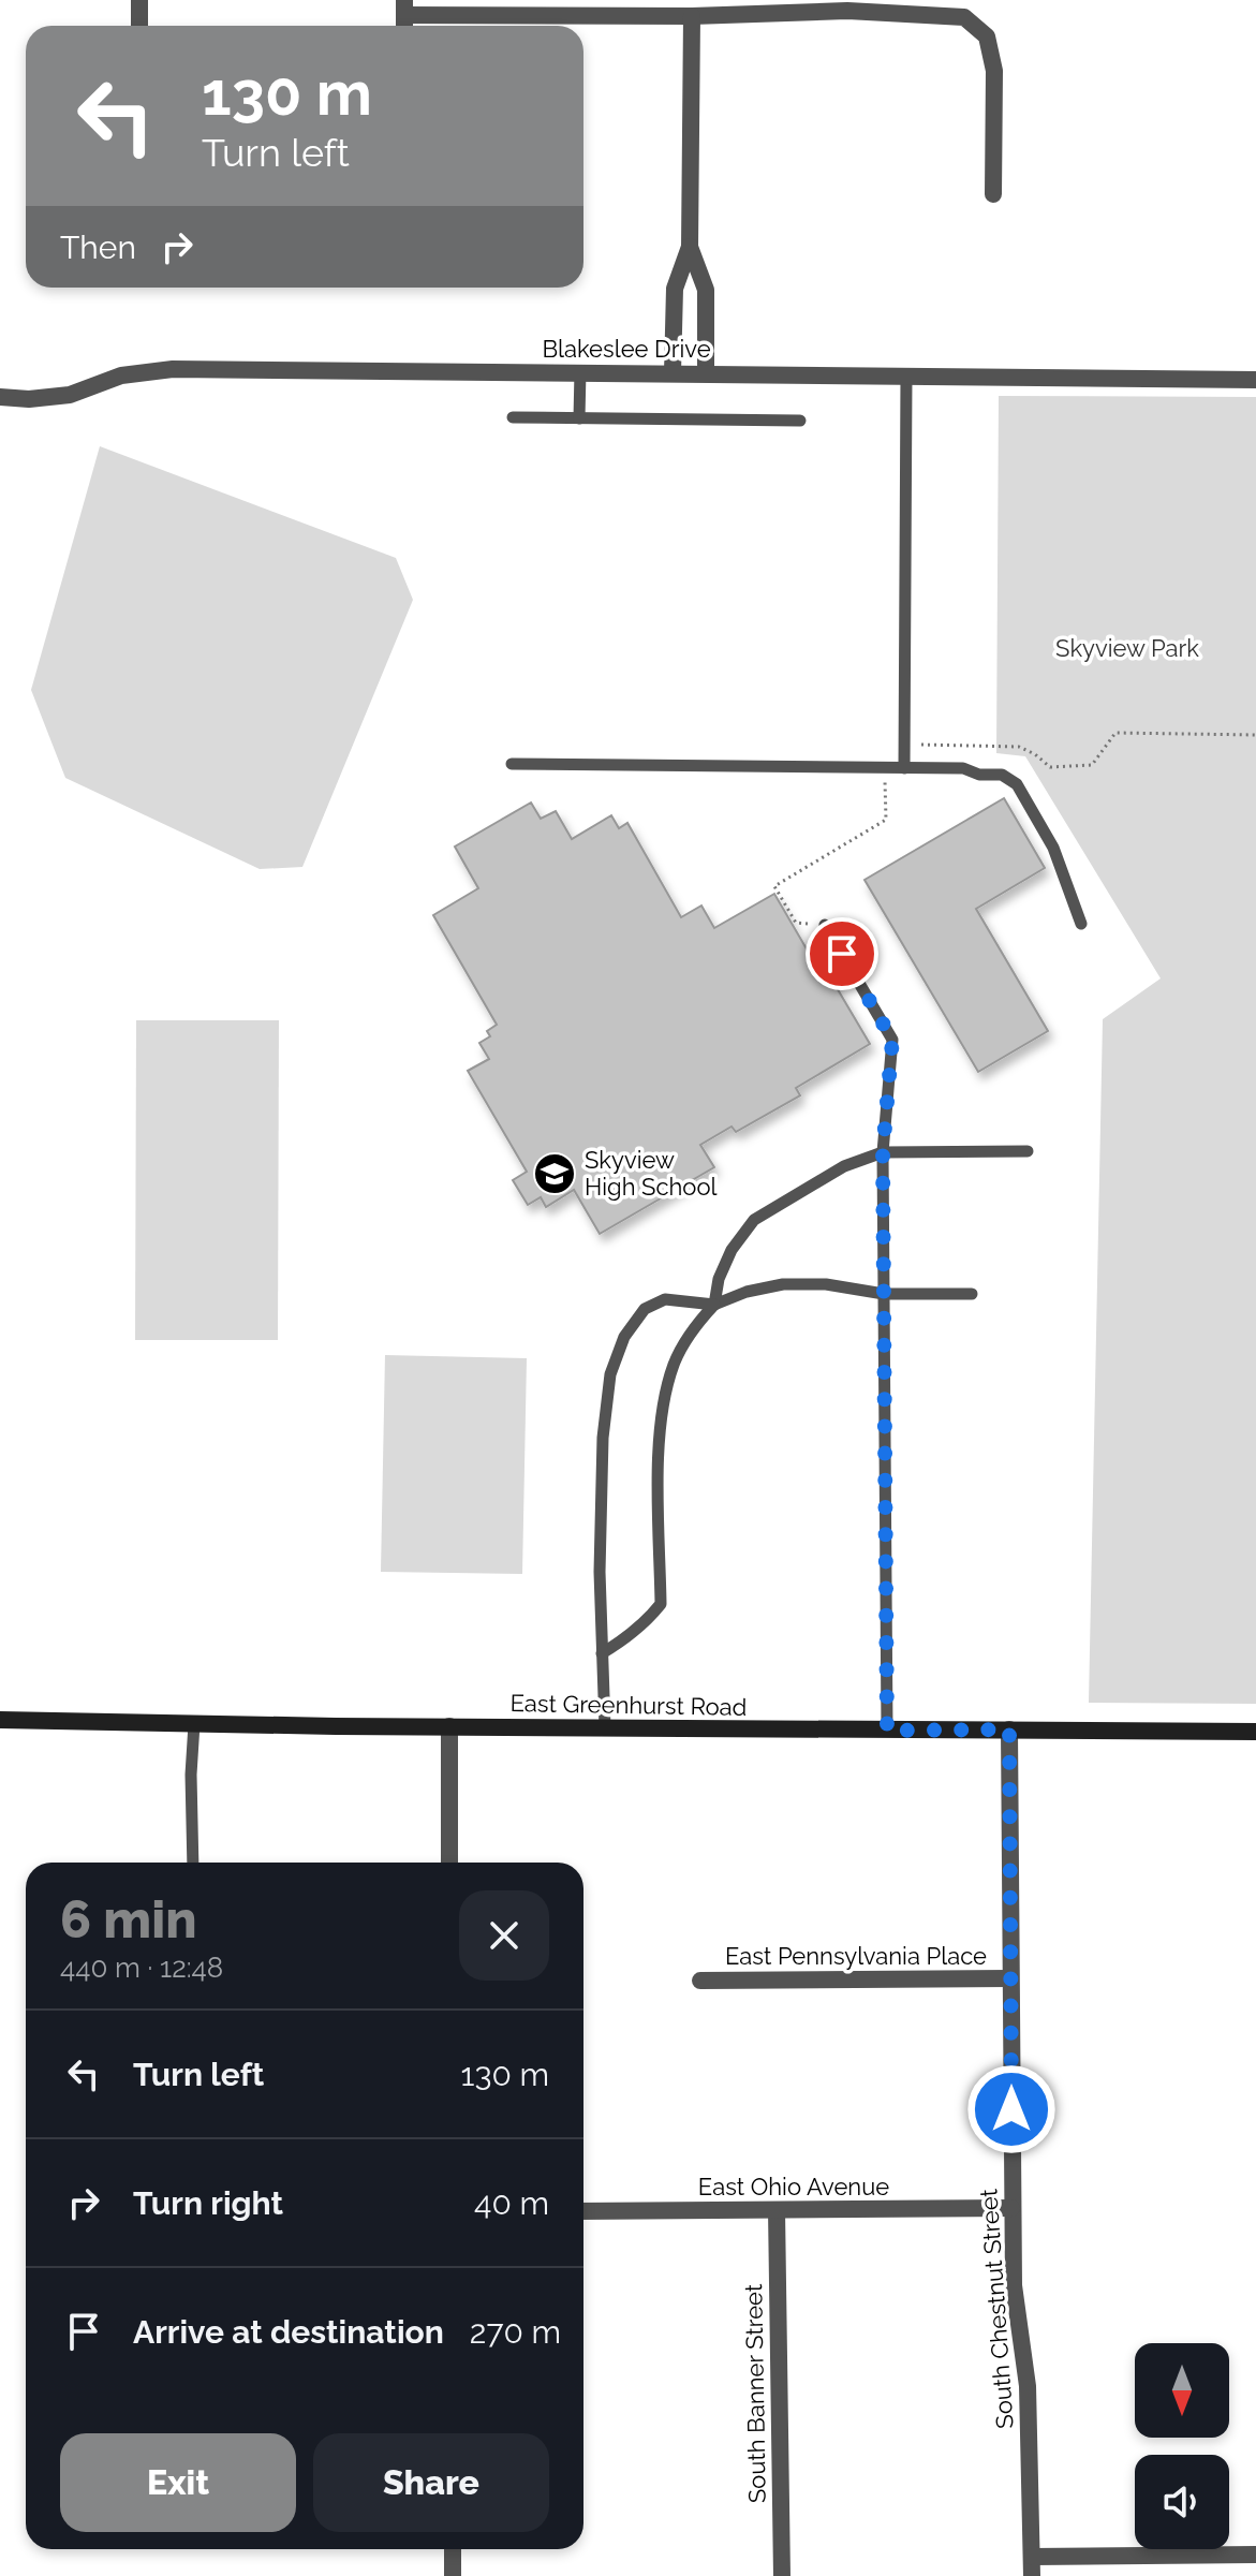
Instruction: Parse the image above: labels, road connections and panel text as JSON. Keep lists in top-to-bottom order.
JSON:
{
  "streets": {
    "main road": ["East Greenhurst Road"],
    "street": [
      "Blakeslee Drive",
      "East Pennsylvania Place",
      "East Ohio Avenue",
      "South Chestnut Street",
      "South Banner Street"
    ]
  },
  "crossings": [
    ["East Greenhurst Road", "South Chestnut Street"],
    ["East Pennsylvania Place", "South Chestnut Street"],
    ["East Ohio Avenue", "South Chestnut Street"],
    ["East Ohio Avenue", "South Banner Street"]
  ],
  "parks": ["Skyview Park"],
  "places": {
    "school or university": ["Skyview High School"]
  },
  "north": "bottom",
  "page": {
    "turn": ["130 m", "Turn left"],
    "then": "Then",
    "heading": ["6 min", "440 m · 12:48"],
    "list": [
      {
        "name": "Turn left",
        "value": "130 m"
      },
      {
        "name": "Turn right",
        "value": "40 m"
      },
      {
        "name": "Arrive at destination",
        "value": "270 m"
      }
    ],
    "buttons": ["Exit", "Share"]
  }
}
